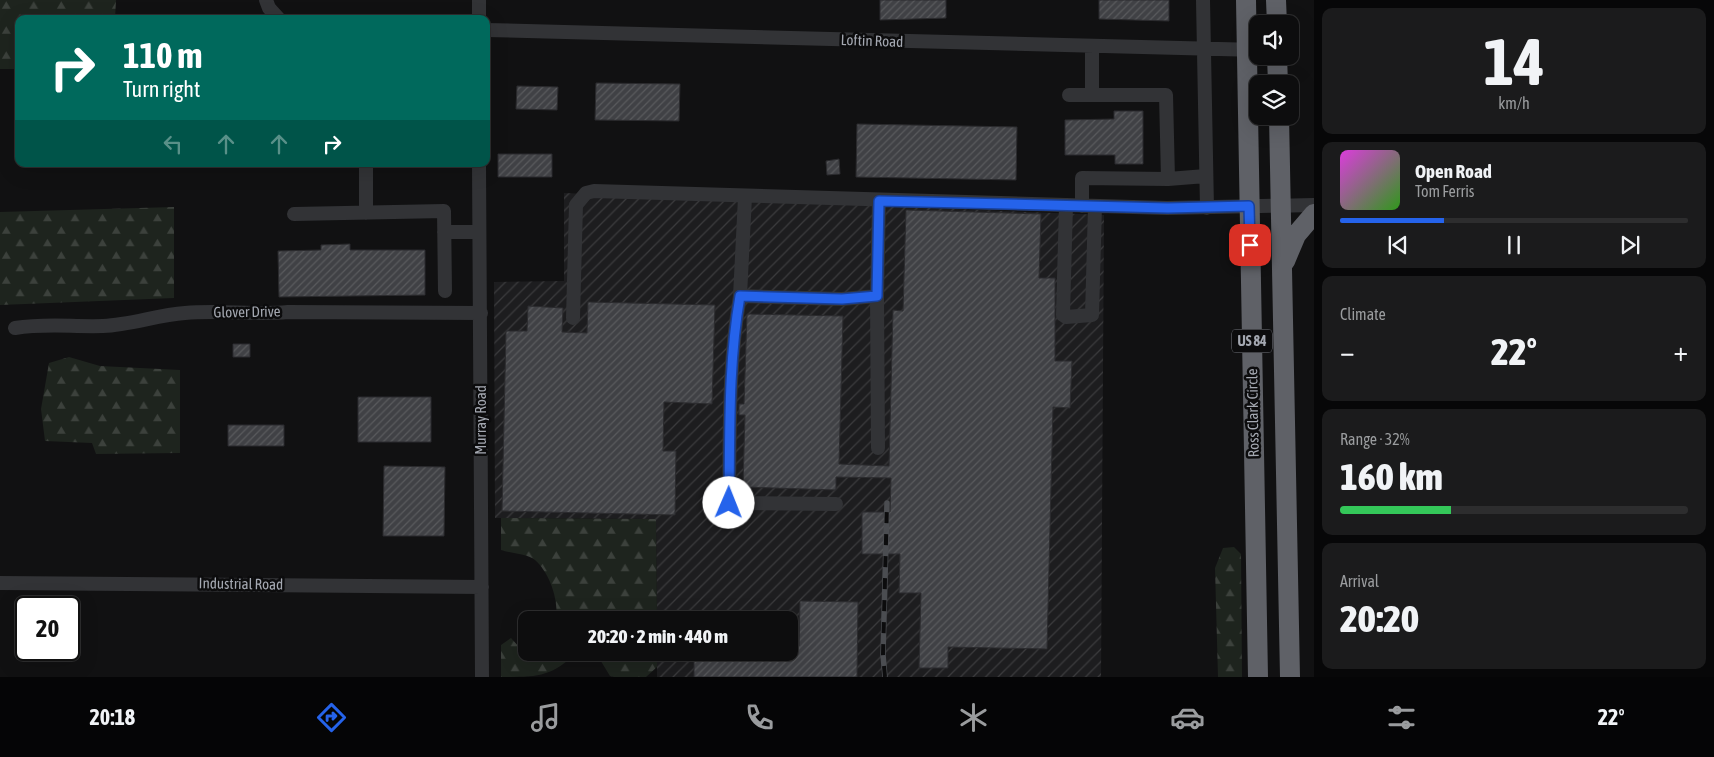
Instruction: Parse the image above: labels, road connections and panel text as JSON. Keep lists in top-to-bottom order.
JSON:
{
  "streets": {
    "highway": ["US 84", "Ross Clark Circle"],
    "street": [
      "Loftin Road",
      "Glover Drive",
      "Murray Road",
      "Industrial Road"
    ]
  },
  "crossings": [
    ["Glover Drive", "Murray Road"],
    ["Murray Road", "Industrial Road"]
  ],
  "page": {
    "tile": [
      ["14", "km/h"],
      "Climate",
      ["Range · 32%", "160 km"],
      ["Arrival", "20:20"]
    ],
    "turn": ["110 m", "Turn right"],
    "song": ["Open Road", "Tom Ferris"],
    "heat": ["−", "22°", "+"],
    "limit": "20",
    "trip": "20:20 · 2 min · 440 m",
    "tabs": ["20:18", "22°"]
  }
}
